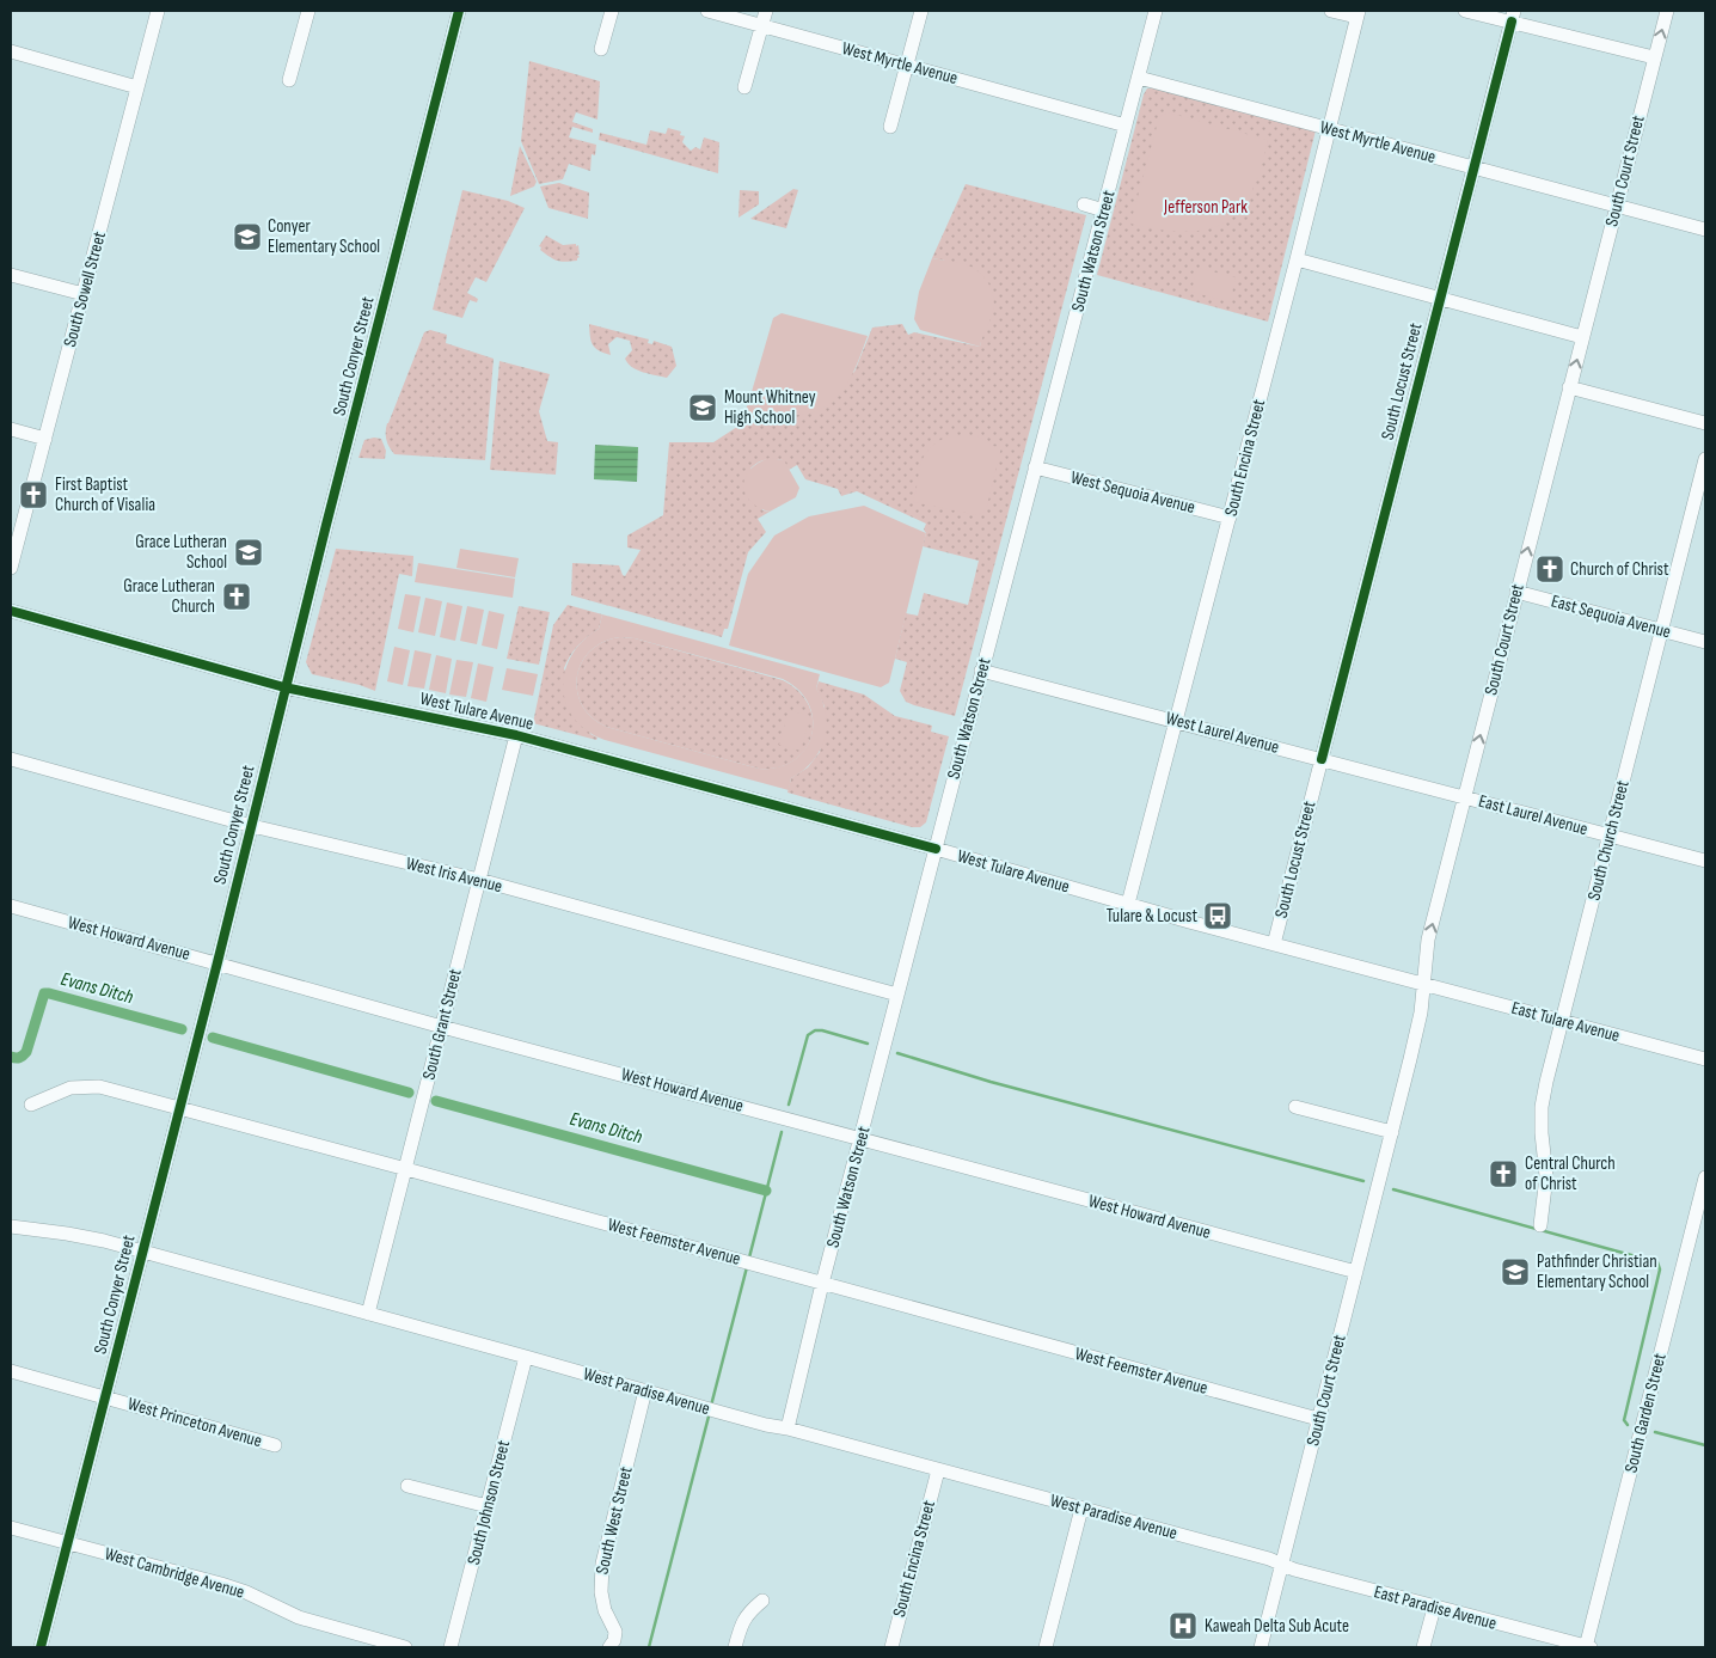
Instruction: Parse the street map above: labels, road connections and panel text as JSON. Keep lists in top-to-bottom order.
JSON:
{
  "streets": {
    "street": [
      "West Myrtle Avenue",
      "South Court Street",
      "South Watson Street",
      "South Sowell Street",
      "South Conyer Street",
      "South Locust Street",
      "South Encina Street",
      "West Sequoia Avenue",
      "East Sequoia Avenue",
      "West Tulare Avenue",
      "West Laurel Avenue",
      "East Laurel Avenue",
      "South Church Street",
      "West Iris Avenue",
      "West Howard Avenue",
      "East Tulare Avenue",
      "South Grant Street",
      "West Feemster Avenue",
      "West Paradise Avenue",
      "South Garden Street",
      "West Princeton Avenue",
      "South Johnson Street",
      "South West Street",
      "West Cambridge Avenue",
      "East Paradise Avenue"
    ]
  },
  "crossings": [
    ["West Myrtle Avenue", "South Court Street"],
    ["West Myrtle Avenue", "South Watson Street"],
    ["West Myrtle Avenue", "South Locust Street"],
    ["West Myrtle Avenue", "South Encina Street"],
    ["South Court Street", "East Sequoia Avenue"],
    ["South Court Street", "West Tulare Avenue"],
    ["South Court Street", "West Laurel Avenue"],
    ["South Court Street", "East Laurel Avenue"],
    ["South Court Street", "West Howard Avenue"],
    ["South Court Street", "East Tulare Avenue"],
    ["South Court Street", "West Feemster Avenue"],
    ["South Court Street", "West Paradise Avenue"],
    ["South Court Street", "East Paradise Avenue"],
    ["South Watson Street", "West Sequoia Avenue"],
    ["South Watson Street", "West Tulare Avenue"],
    ["South Watson Street", "West Laurel Avenue"],
    ["South Watson Street", "West Iris Avenue"],
    ["South Watson Street", "West Howard Avenue"],
    ["South Watson Street", "West Feemster Avenue"],
    ["South Watson Street", "West Paradise Avenue"],
    ["South Conyer Street", "West Tulare Avenue"],
    ["South Conyer Street", "West Iris Avenue"],
    ["South Conyer Street", "West Howard Avenue"],
    ["South Conyer Street", "West Feemster Avenue"],
    ["South Conyer Street", "West Paradise Avenue"],
    ["South Conyer Street", "West Princeton Avenue"],
    ["South Conyer Street", "West Cambridge Avenue"],
    ["South Locust Street", "West Tulare Avenue"],
    ["South Locust Street", "West Laurel Avenue"],
    ["South Encina Street", "West Sequoia Avenue"],
    ["South Encina Street", "West Tulare Avenue"],
    ["South Encina Street", "West Laurel Avenue"],
    ["South Encina Street", "West Paradise Avenue"],
    ["East Sequoia Avenue", "South Church Street"],
    ["West Tulare Avenue", "East Tulare Avenue"],
    ["West Tulare Avenue", "South Grant Street"],
    ["West Laurel Avenue", "East Laurel Avenue"],
    ["East Laurel Avenue", "South Church Street"],
    ["South Church Street", "East Tulare Avenue"],
    ["West Iris Avenue", "South Grant Street"],
    ["West Howard Avenue", "South Grant Street"],
    ["South Grant Street", "West Feemster Avenue"],
    ["South Grant Street", "West Paradise Avenue"],
    ["West Paradise Avenue", "South Johnson Street"],
    ["West Paradise Avenue", "South West Street"],
    ["West Paradise Avenue", "East Paradise Avenue"],
    ["South Garden Street", "East Paradise Avenue"]
  ],
  "one_way": ["South Court Street"],
  "water": ["Evans Ditch"],
  "parks": ["Jefferson Park"],
  "places": {
    "school or university": [
      "Conyer Elementary School",
      "Mount Whitney High School",
      "Grace Lutheran School",
      "Pathfinder Christian Elementary School"
    ],
    "church": [
      "First Baptist Church of Visalia",
      "Church of Christ",
      "Grace Lutheran Church",
      "Central Church of Christ"
    ],
    "bus stop": ["Tulare & Locust"],
    "hospital": ["Kaweah Delta Sub Acute"]
  }
}
